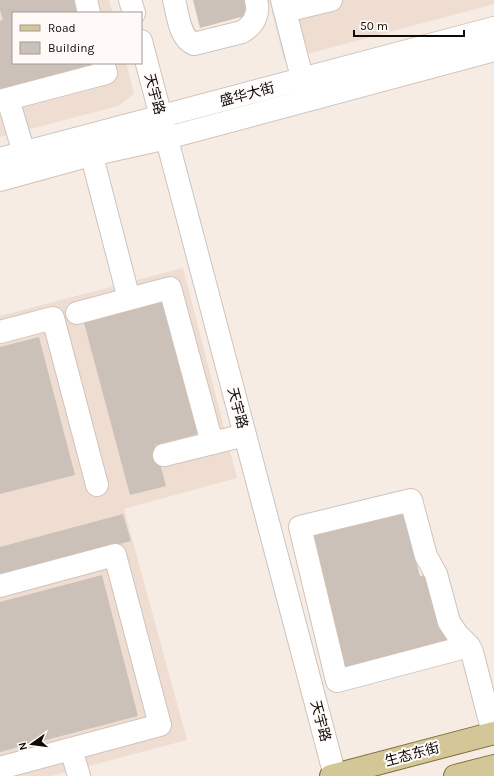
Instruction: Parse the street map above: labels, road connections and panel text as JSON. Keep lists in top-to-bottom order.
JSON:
{
  "streets": {
    "main road": ["生态东街"],
    "street": ["天宇路", "盛华大街"]
  },
  "crossings": [
    ["天宇路", "盛华大街"],
    ["天宇路", "生态东街"]
  ],
  "legend": ["Road", "Building"],
  "scale_bar": "50 m",
  "north": "left"
}
